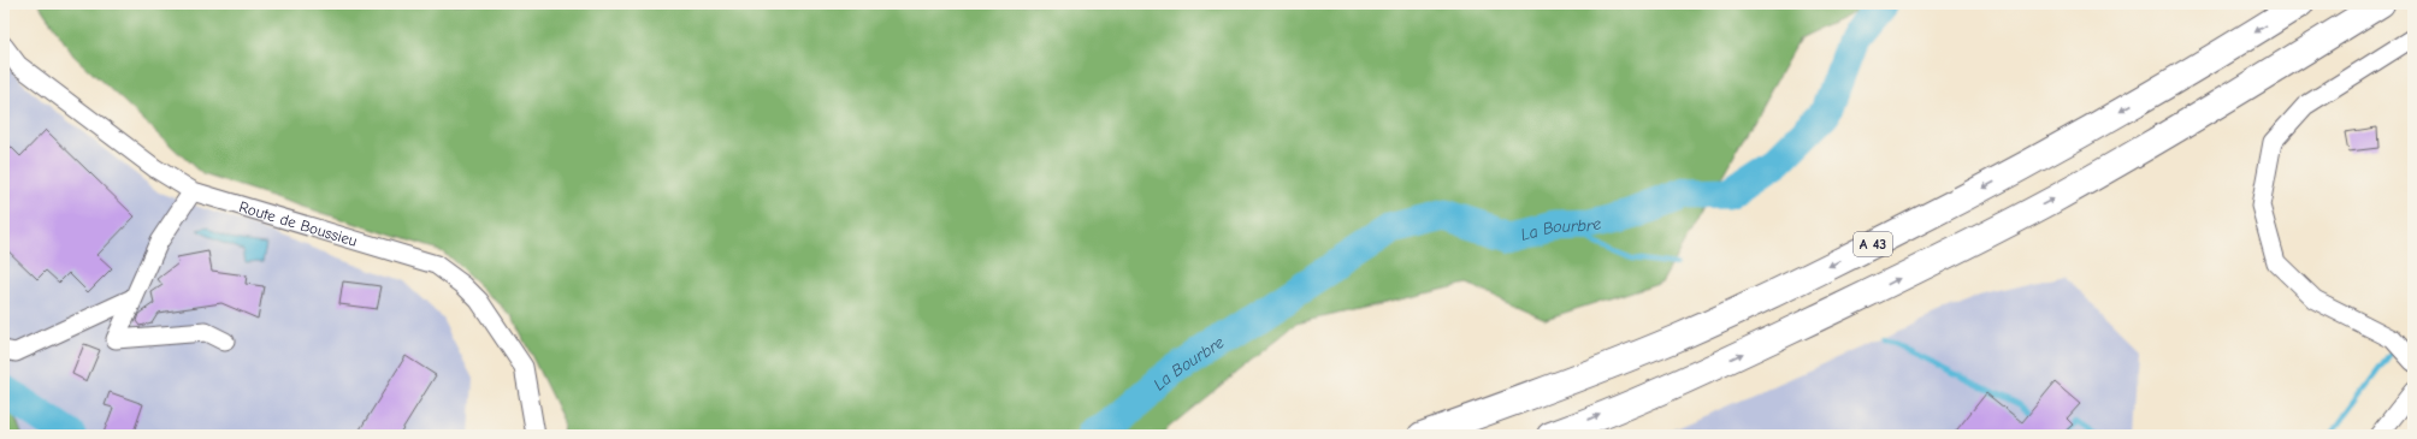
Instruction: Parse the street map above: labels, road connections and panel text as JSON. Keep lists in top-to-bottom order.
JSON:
{
  "streets": {
    "highway": ["A 43"],
    "street": ["Route de Boussieu"]
  },
  "water": ["La Bourbre"]
}
